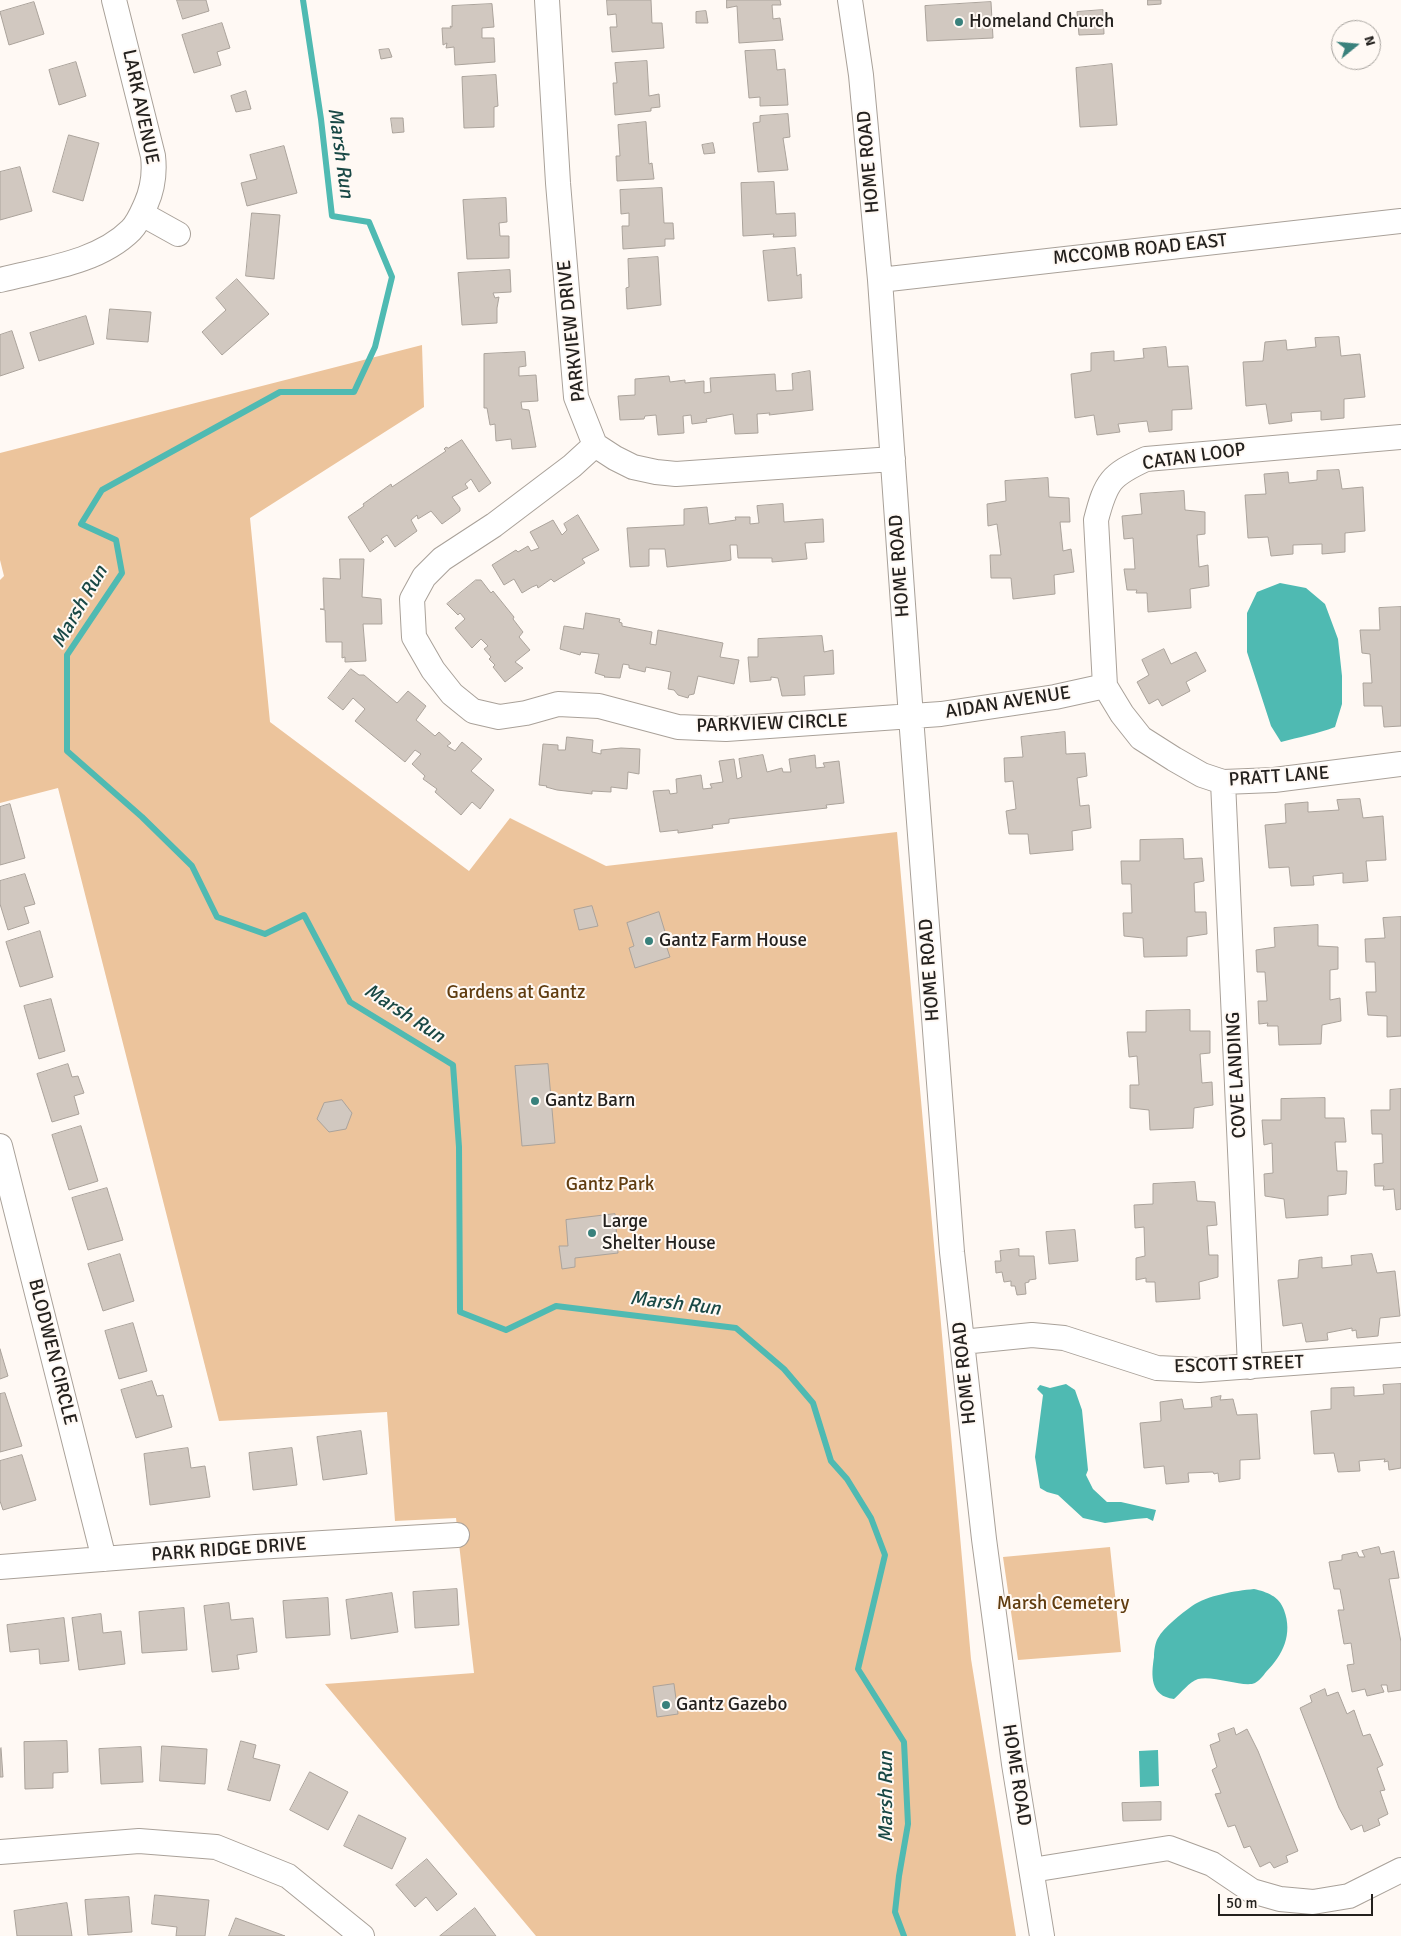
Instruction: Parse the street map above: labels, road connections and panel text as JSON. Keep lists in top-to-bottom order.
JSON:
{
  "streets": {
    "street": [
      "LARK AVENUE",
      "HOME ROAD",
      "MCCOMB ROAD EAST",
      "PARKVIEW DRIVE",
      "CATAN LOOP",
      "AIDAN AVENUE",
      "PARKVIEW CIRCLE",
      "PRATT LANE",
      "COVE LANDING",
      "BLODWEN CIRCLE",
      "ESCOTT STREET",
      "PARK RIDGE DRIVE"
    ]
  },
  "crossings": [
    ["HOME ROAD", "MCCOMB ROAD EAST"],
    ["HOME ROAD", "AIDAN AVENUE"],
    ["HOME ROAD", "PARKVIEW CIRCLE"],
    ["HOME ROAD", "ESCOTT STREET"],
    ["PARKVIEW DRIVE", "PARKVIEW CIRCLE"],
    ["CATAN LOOP", "AIDAN AVENUE"],
    ["CATAN LOOP", "PRATT LANE"],
    ["AIDAN AVENUE", "PARKVIEW CIRCLE"],
    ["AIDAN AVENUE", "PRATT LANE"],
    ["PRATT LANE", "COVE LANDING"],
    ["COVE LANDING", "ESCOTT STREET"],
    ["BLODWEN CIRCLE", "PARK RIDGE DRIVE"]
  ],
  "water": ["Marsh Run"],
  "parks": ["Gardens at Gantz", "Gantz Park", "Marsh Cemetery"],
  "places": [
    "Homeland Church",
    "Gantz Farm House",
    "Gantz Barn",
    "Large Shelter House",
    "Gantz Gazebo"
  ],
  "scale_bar": "50 m",
  "north": "right"
}
